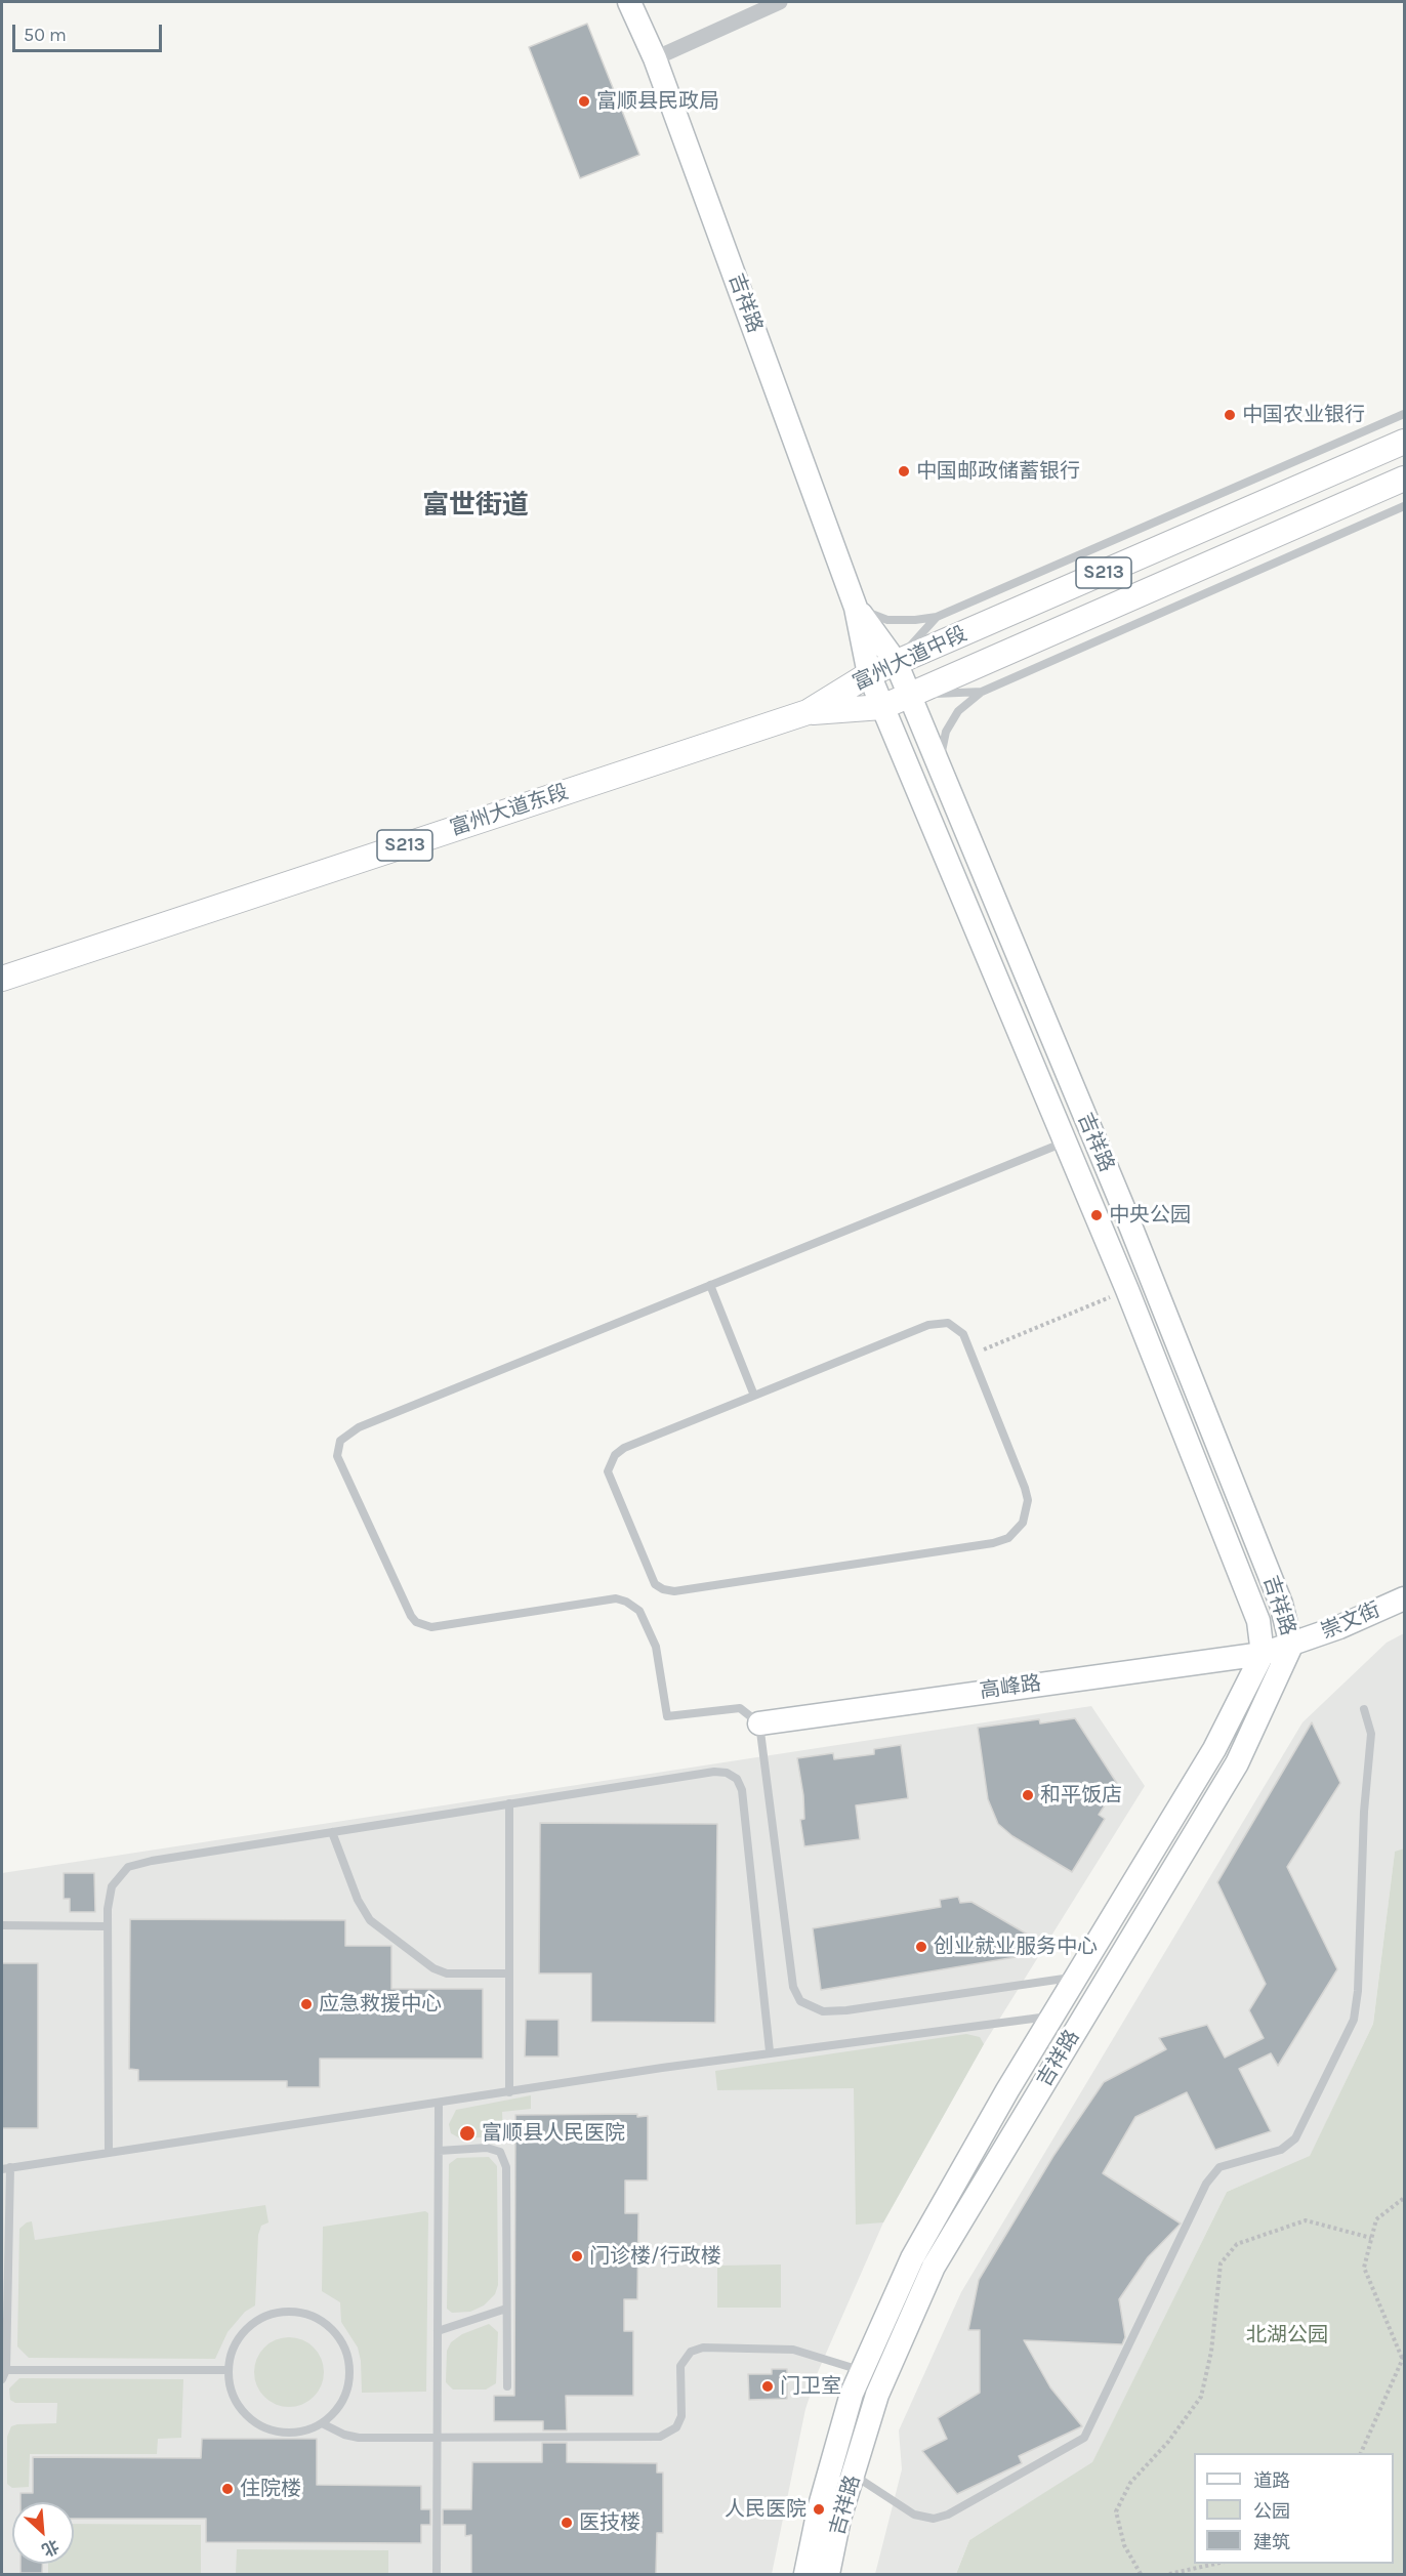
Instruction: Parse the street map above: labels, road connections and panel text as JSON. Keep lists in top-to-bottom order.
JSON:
{
  "streets": {
    "main road": [
      "吉祥路",
      "S213",
      "富州大道中段",
      "富州大道东段",
      "崇文街",
      "高峰路"
    ]
  },
  "crossings": [
    ["吉祥路", "富州大道中段"],
    ["吉祥路", "崇文街"],
    ["吉祥路", "高峰路"],
    ["富州大道中段", "富州大道东段"],
    ["崇文街", "高峰路"]
  ],
  "districts": ["富世街道"],
  "parks": ["北湖公园"],
  "places": [
    "富顺县民政局",
    "中国农业银行",
    "中国邮政储蓄银行",
    "中央公园",
    "和平饭店",
    "创业就业服务中心",
    "应急救援中心",
    "富顺县人民医院",
    "门诊楼/行政楼",
    "门卫室",
    "住院楼",
    "人民医院",
    "医技楼"
  ],
  "legend": ["道路", "公园", "建筑"],
  "scale_bar": "50 m",
  "north": "bottom right"
}
